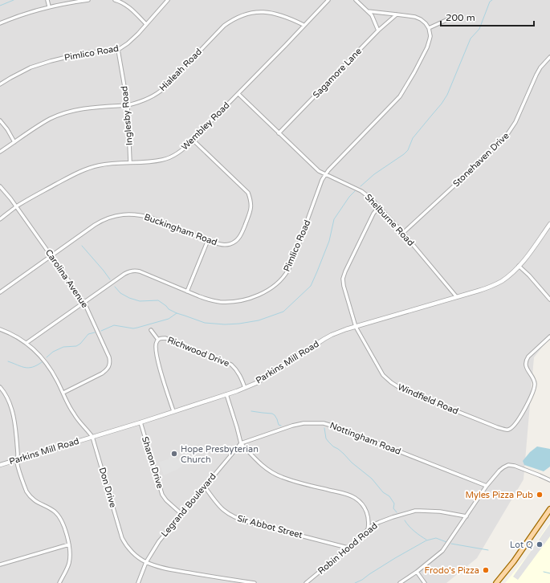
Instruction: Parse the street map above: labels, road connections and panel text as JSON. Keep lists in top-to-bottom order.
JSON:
{
  "streets": {
    "street": [
      "Pimlico Road",
      "Hialeah Road",
      "Sagamore Lane",
      "Inglesby Road",
      "Wembley Road",
      "Stonehaven Drive",
      "Shelburne Road",
      "Buckingham Road",
      "Carolina Avenue",
      "Richwood Drive",
      "Parkins Mill Road",
      "Windfield Road",
      "Nottingham Road",
      "Sharon Drive",
      "Don Drive",
      "Legrand Boulevard",
      "Sir Abbot Street",
      "Robin Hood Road"
    ]
  },
  "crossings": [
    ["Pimlico Road", "Inglesby Road"],
    ["Pimlico Road", "Shelburne Road"],
    ["Pimlico Road", "Carolina Avenue"],
    ["Pimlico Road", "Don Drive"],
    ["Hialeah Road", "Inglesby Road"],
    ["Hialeah Road", "Wembley Road"],
    ["Sagamore Lane", "Shelburne Road"],
    ["Inglesby Road", "Wembley Road"],
    ["Wembley Road", "Shelburne Road"],
    ["Wembley Road", "Buckingham Road"],
    ["Wembley Road", "Carolina Avenue"],
    ["Stonehaven Drive", "Shelburne Road"],
    ["Shelburne Road", "Parkins Mill Road"],
    ["Shelburne Road", "Windfield Road"],
    ["Buckingham Road", "Carolina Avenue"],
    ["Carolina Avenue", "Don Drive"],
    ["Richwood Drive", "Parkins Mill Road"],
    ["Parkins Mill Road", "Windfield Road"],
    ["Parkins Mill Road", "Sharon Drive"],
    ["Parkins Mill Road", "Don Drive"],
    ["Nottingham Road", "Legrand Boulevard"],
    ["Sharon Drive", "Legrand Boulevard"],
    ["Don Drive", "Legrand Boulevard"],
    ["Legrand Boulevard", "Sir Abbot Street"],
    ["Sir Abbot Street", "Robin Hood Road"]
  ],
  "places": [
    "Hope Presbyterian Church",
    "Myles Pizza Pub",
    "Lot Q",
    "Frodo's Pizza"
  ],
  "scale_bar": "200 m"
}
